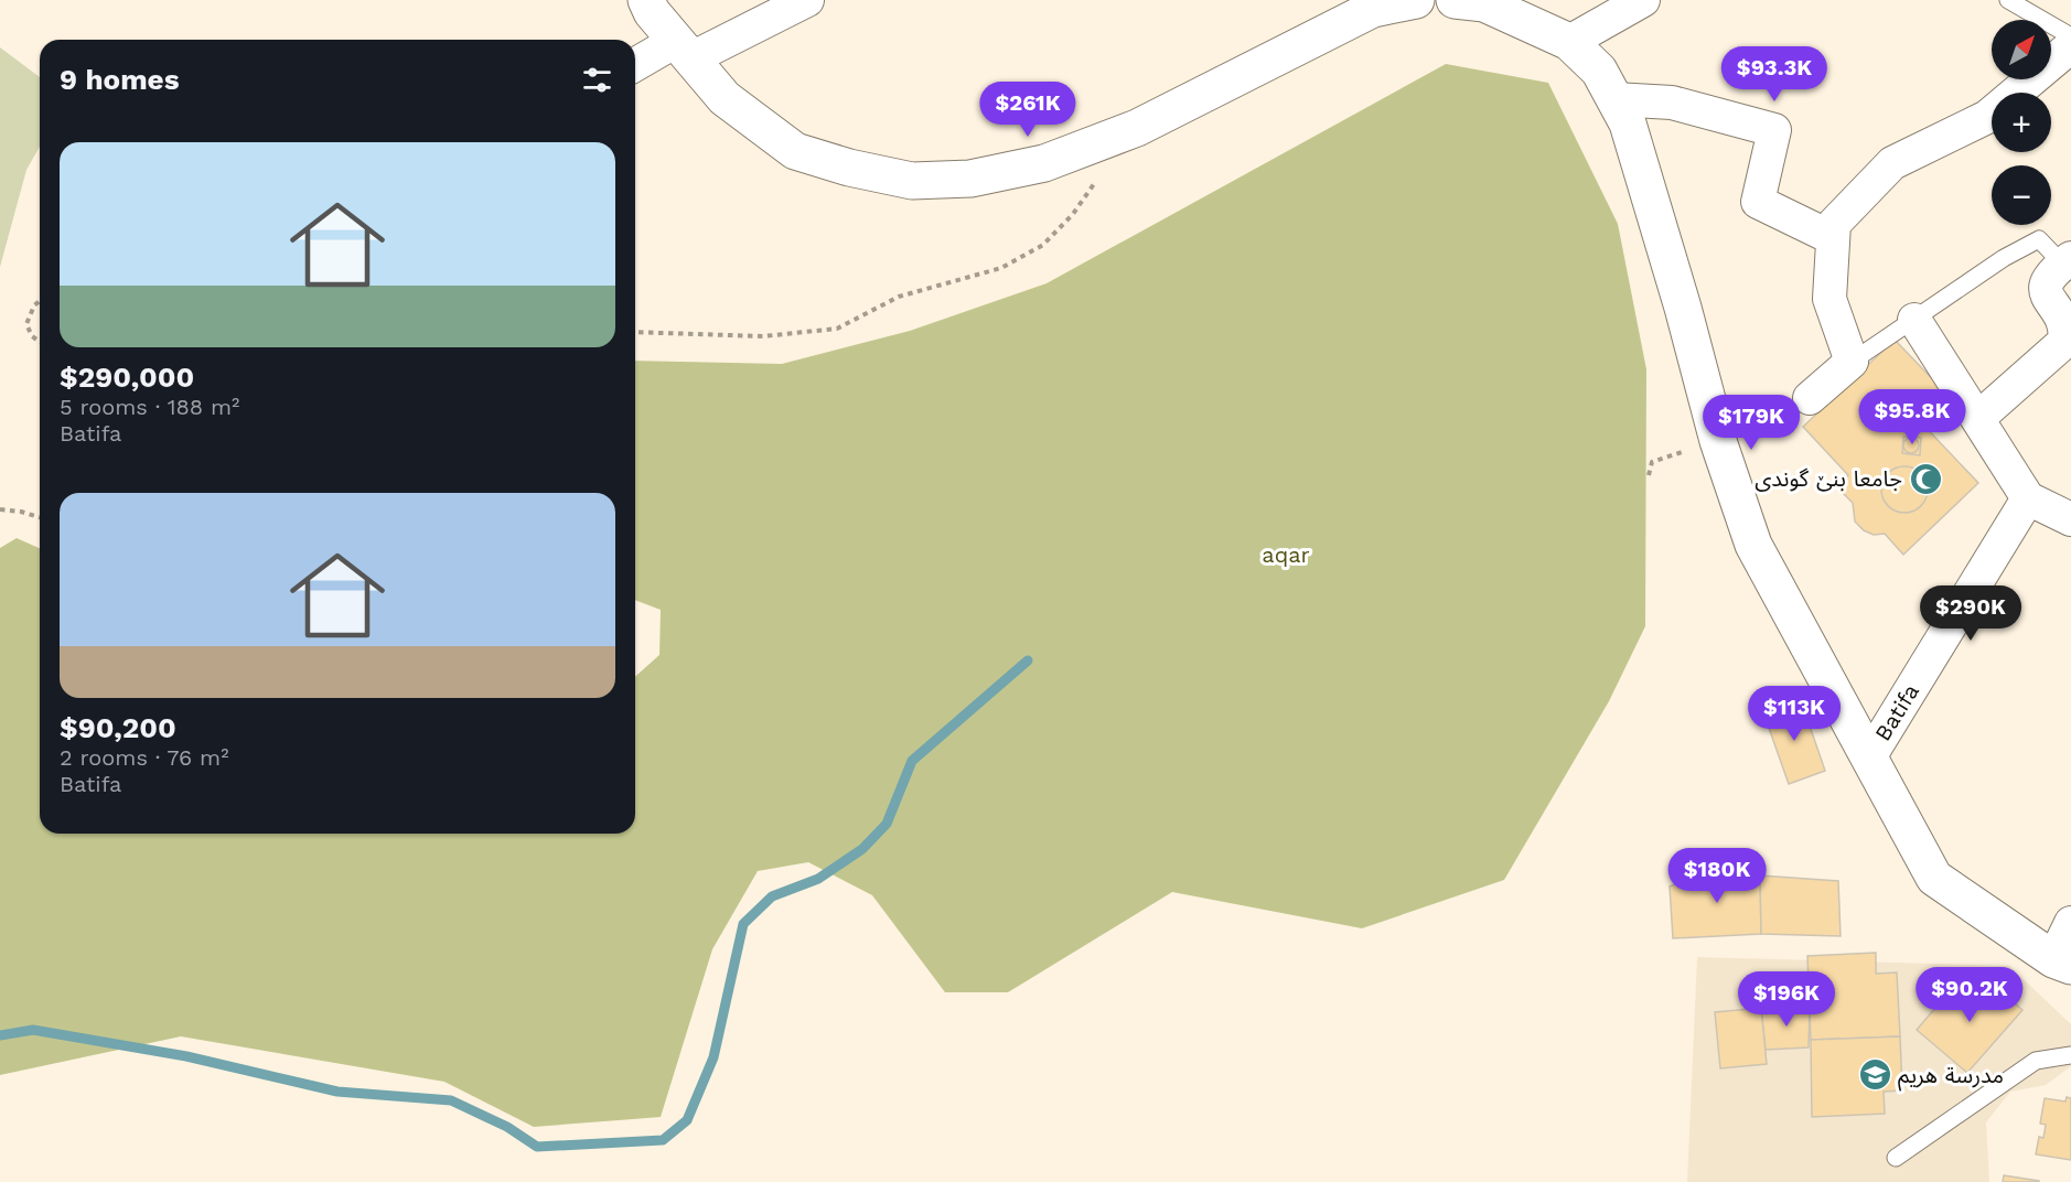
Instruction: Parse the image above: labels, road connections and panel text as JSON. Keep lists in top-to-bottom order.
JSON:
{
  "streets": {
    "street": ["Batifa"]
  },
  "parks": ["aqar"],
  "places": {
    "mosque": ["جامعا بنێ گوندی"],
    "school or university": ["مدرسة هريم"]
  },
  "north": "top right",
  "page": {
    "map_buttons": ["+", "−"],
    "heading": "9 homes",
    "price": [
      "$93.3K",
      "$261K",
      "$95.8K",
      "$179K",
      "$290K",
      "$113K",
      "$180K",
      "$90.2K",
      "$196K"
    ],
    "list": [
      {
        "name": "$290,000",
        "note": "5 rooms · 188 m² · Batifa"
      },
      {
        "name": "$90,200",
        "note": "2 rooms · 76 m² · Batifa"
      }
    ]
  }
}
